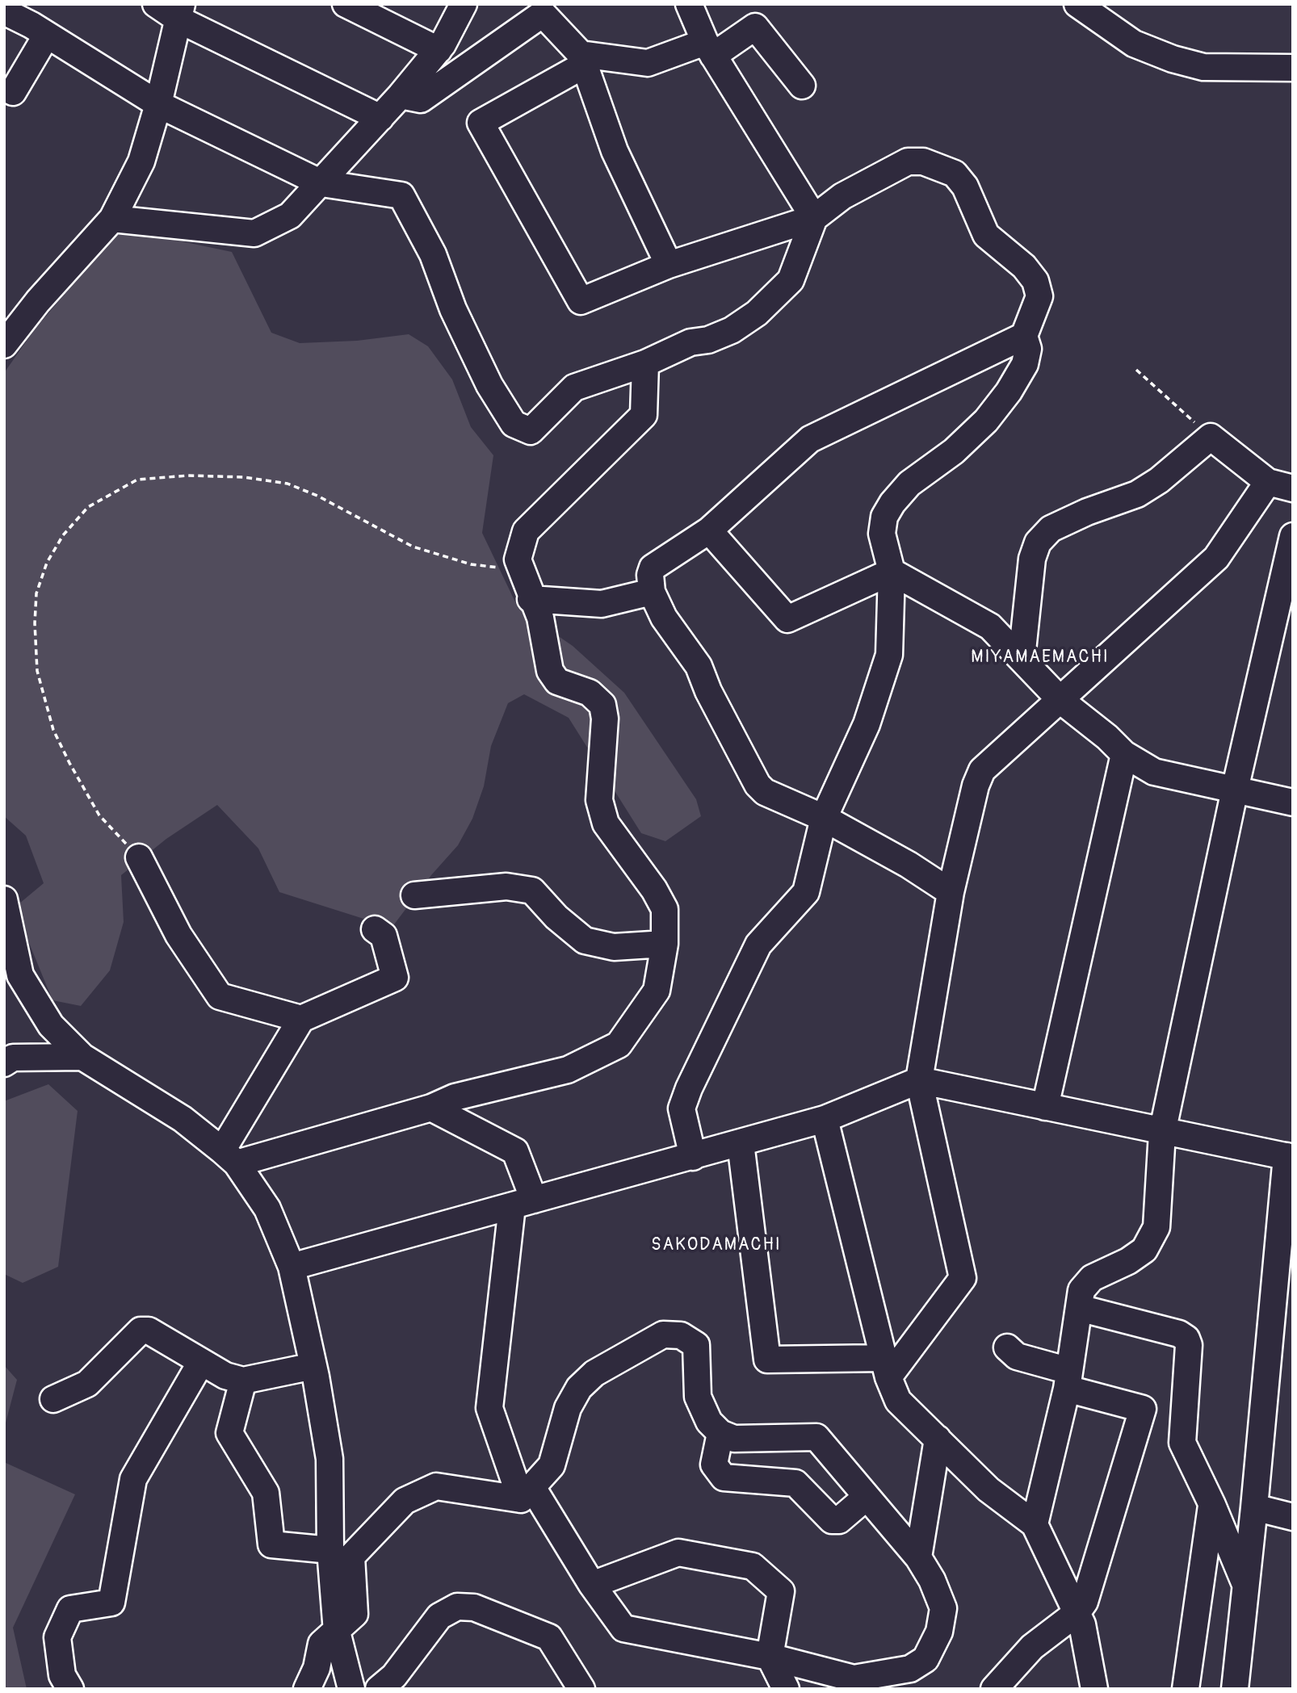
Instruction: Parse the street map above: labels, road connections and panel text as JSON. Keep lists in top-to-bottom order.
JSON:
{
  "districts": ["MIYAMAEMACHI", "SAKODAMACHI"]
}
